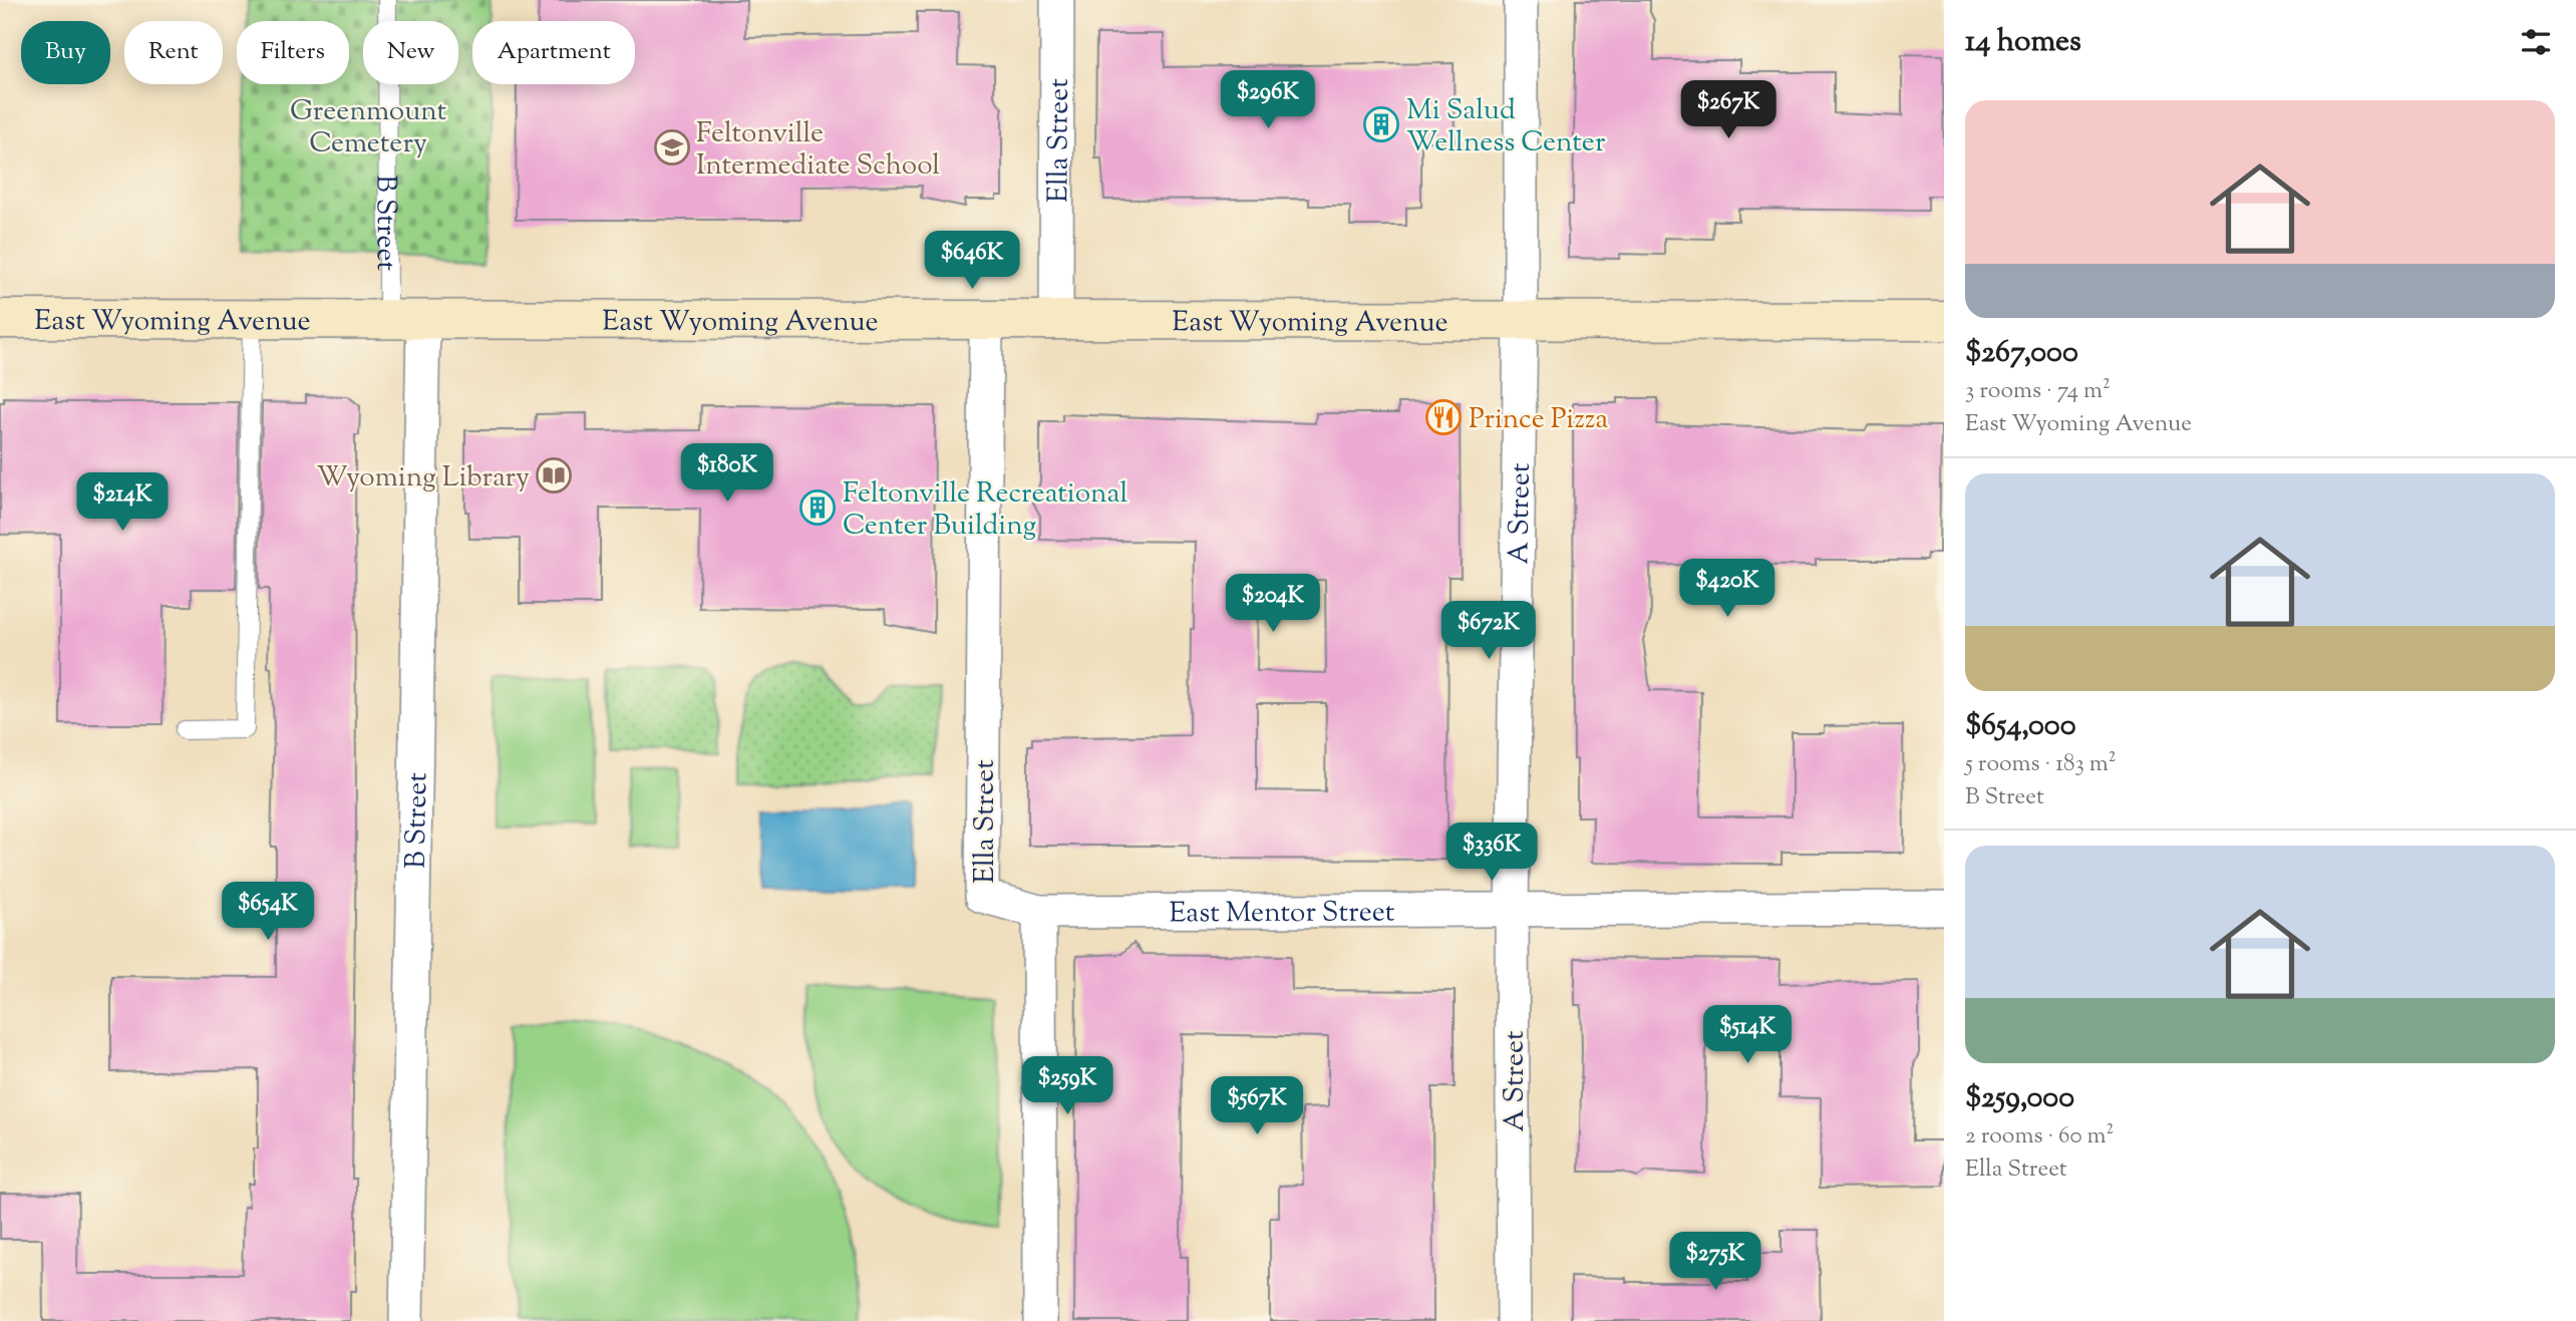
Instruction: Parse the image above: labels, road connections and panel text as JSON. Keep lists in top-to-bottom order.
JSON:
{
  "streets": {
    "street": [
      "Ella Street",
      "B Street",
      "East Wyoming Avenue",
      "A Street",
      "East Mentor Street"
    ]
  },
  "crossings": [
    ["Ella Street", "East Wyoming Avenue"],
    ["Ella Street", "East Mentor Street"],
    ["B Street", "East Wyoming Avenue"],
    ["East Wyoming Avenue", "A Street"],
    ["A Street", "East Mentor Street"]
  ],
  "parks": ["Greenmount Cemetery"],
  "places": {
    "building": ["Mi Salud Wellness Center", "Feltonville Recreational Center Building"],
    "school or university": ["Feltonville Intermediate School"],
    "restaurant": ["Prince Pizza"],
    "library": ["Wyoming Library"]
  },
  "page": {
    "heading": "14 homes",
    "chip": [
      "Buy",
      "Rent",
      "Filters",
      "New",
      "Apartment"
    ],
    "price": [
      "$296K",
      "$267K",
      "$646K",
      "$180K",
      "$214K",
      "$420K",
      "$204K",
      "$672K",
      "$336K",
      "$654K",
      "$514K",
      "$259K",
      "$567K",
      "$275K"
    ],
    "list": [
      {
        "name": "$267,000",
        "note": "3 rooms · 74 m² · East Wyoming Avenue"
      },
      {
        "name": "$654,000",
        "note": "5 rooms · 183 m² · B Street"
      },
      {
        "name": "$259,000",
        "note": "2 rooms · 60 m² · Ella Street"
      }
    ]
  }
}
